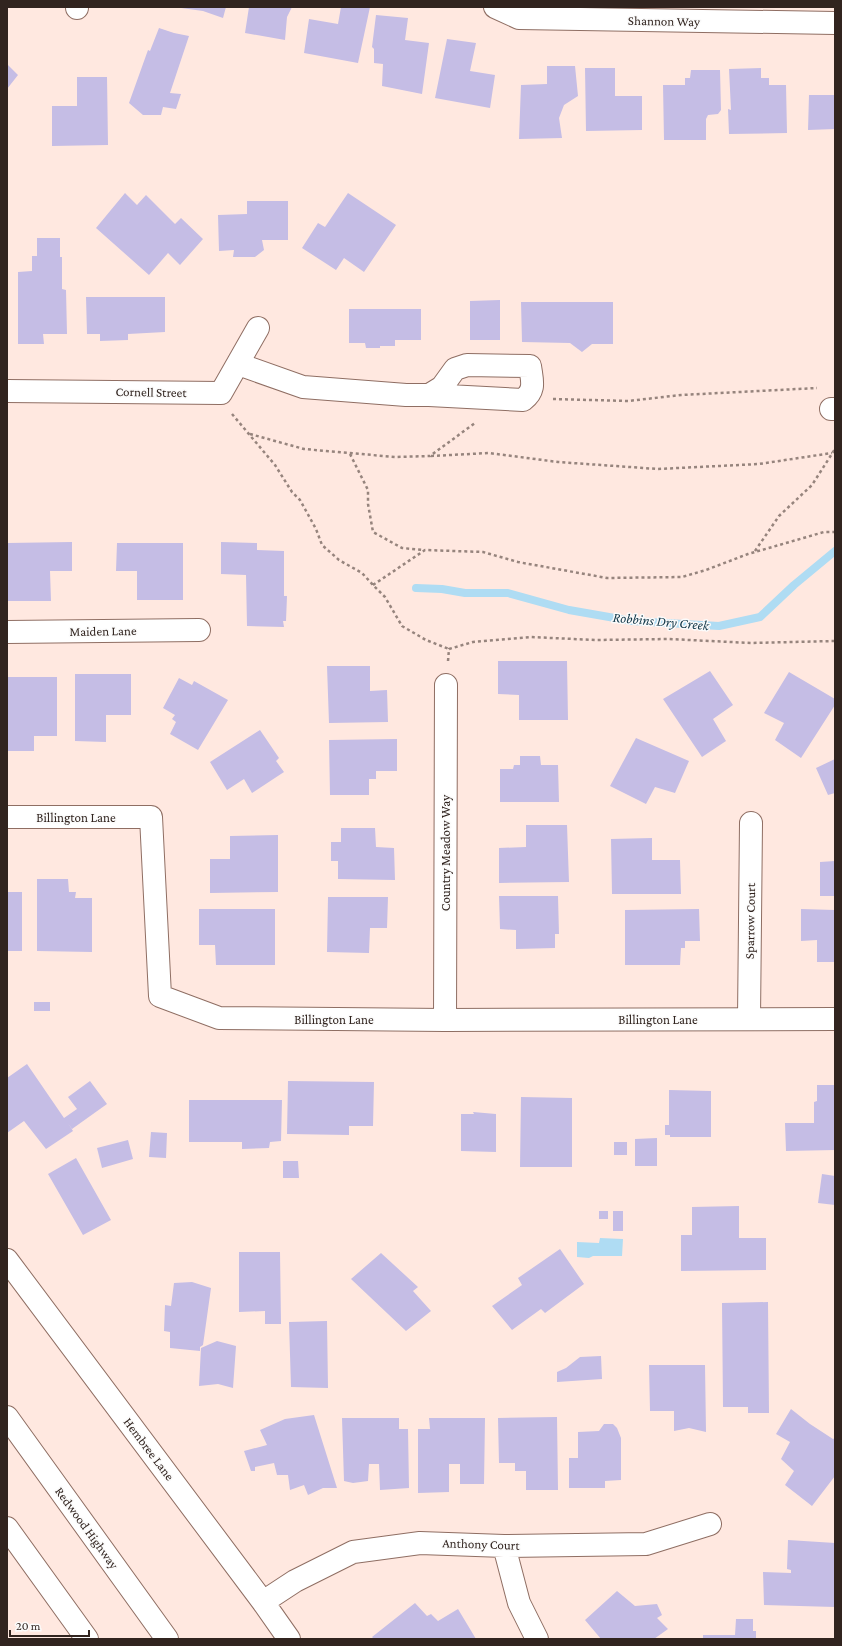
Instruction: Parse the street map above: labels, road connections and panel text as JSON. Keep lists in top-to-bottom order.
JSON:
{
  "streets": {
    "main road": [
      "Shannon Way",
      "Cornell Street",
      "Maiden Lane",
      "Billington Lane",
      "Country Meadow Way",
      "Sparrow Court",
      "Hembree Lane",
      "Redwood Highway",
      "Anthony Court"
    ]
  },
  "crossings": [
    ["Billington Lane", "Country Meadow Way"],
    ["Billington Lane", "Sparrow Court"],
    ["Hembree Lane", "Anthony Court"]
  ],
  "water": ["Robbins Dry Creek"],
  "scale_bar": "20 m"
}
